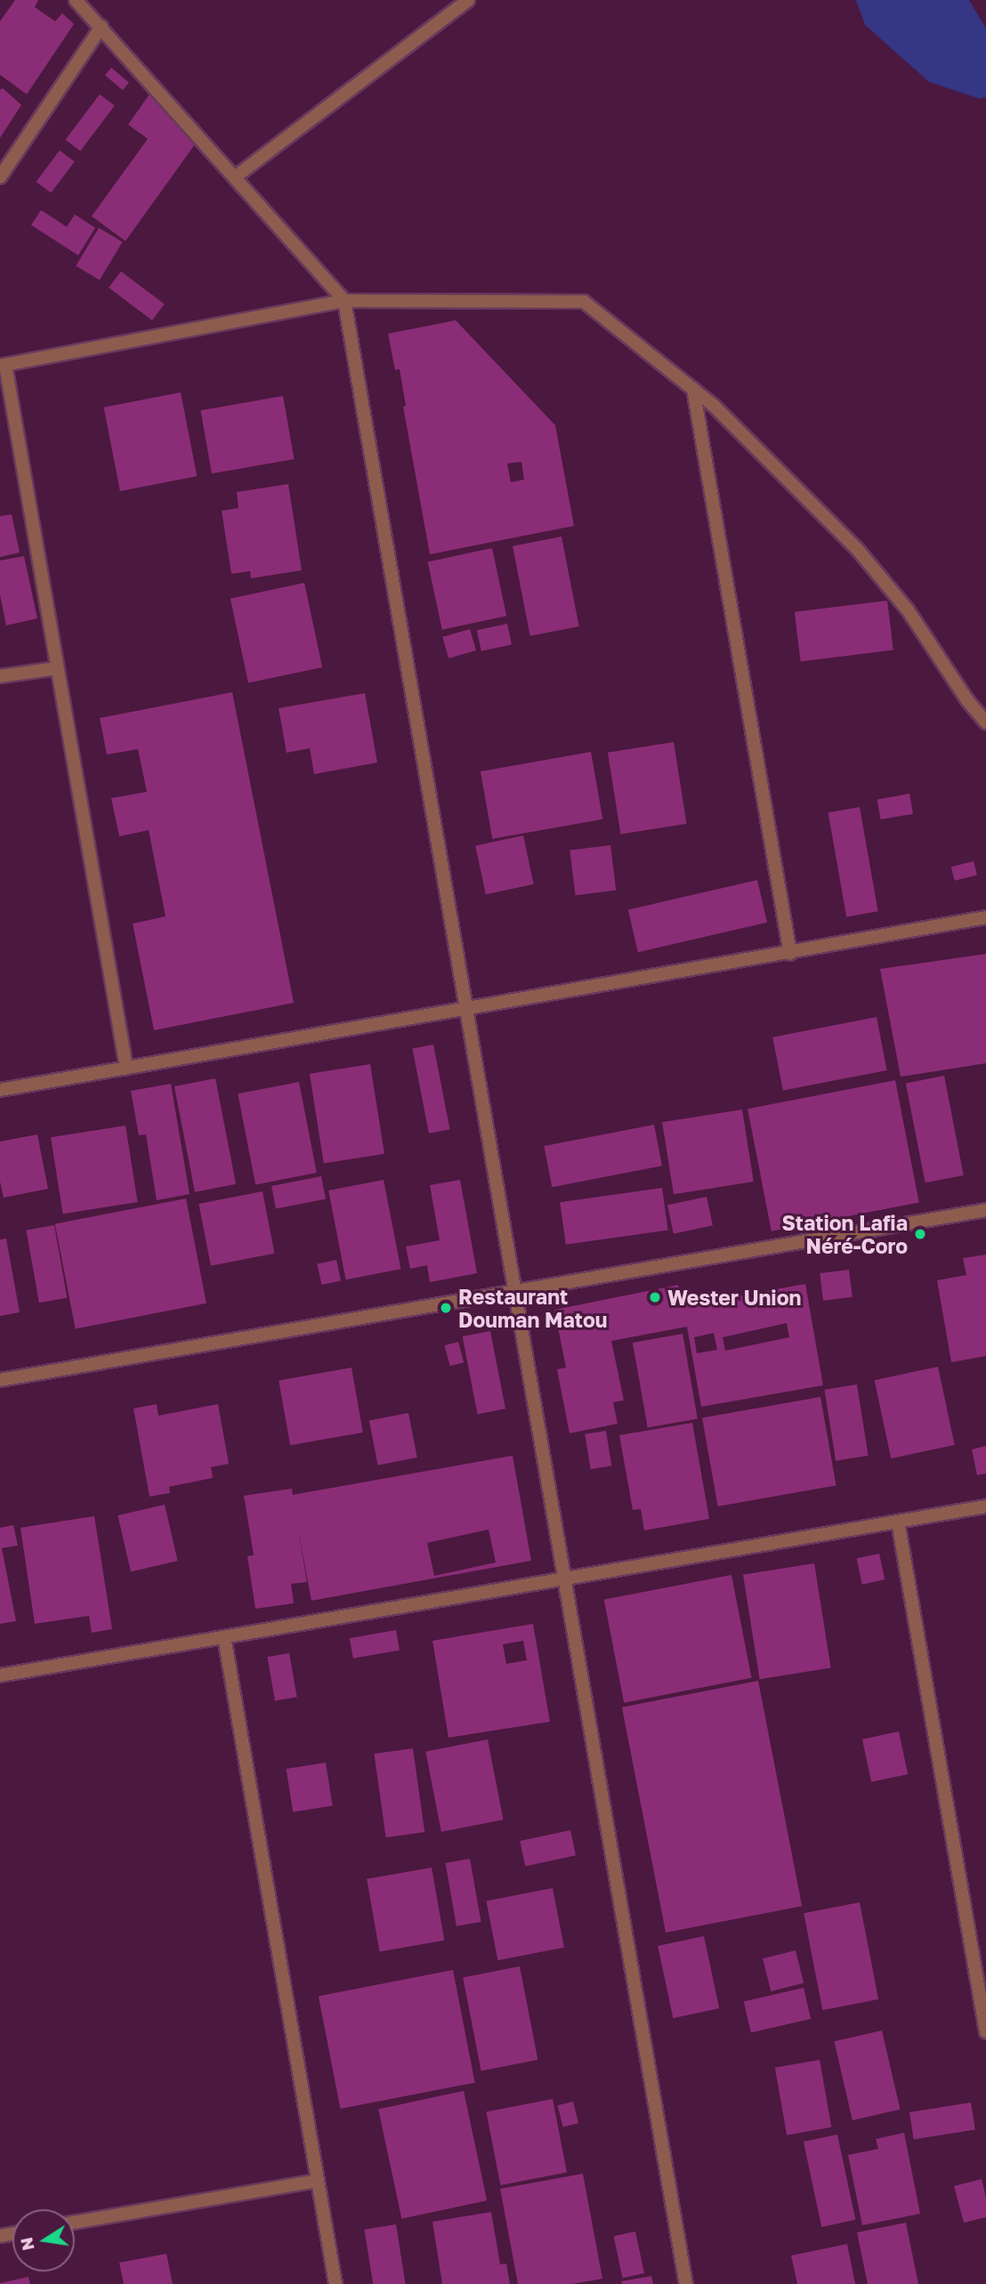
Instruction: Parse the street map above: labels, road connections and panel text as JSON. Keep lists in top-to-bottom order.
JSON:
{
  "places": ["Station Lafia Néré-Coro", "Wester Union", "Restaurant Douman Matou"],
  "north": "left"
}
